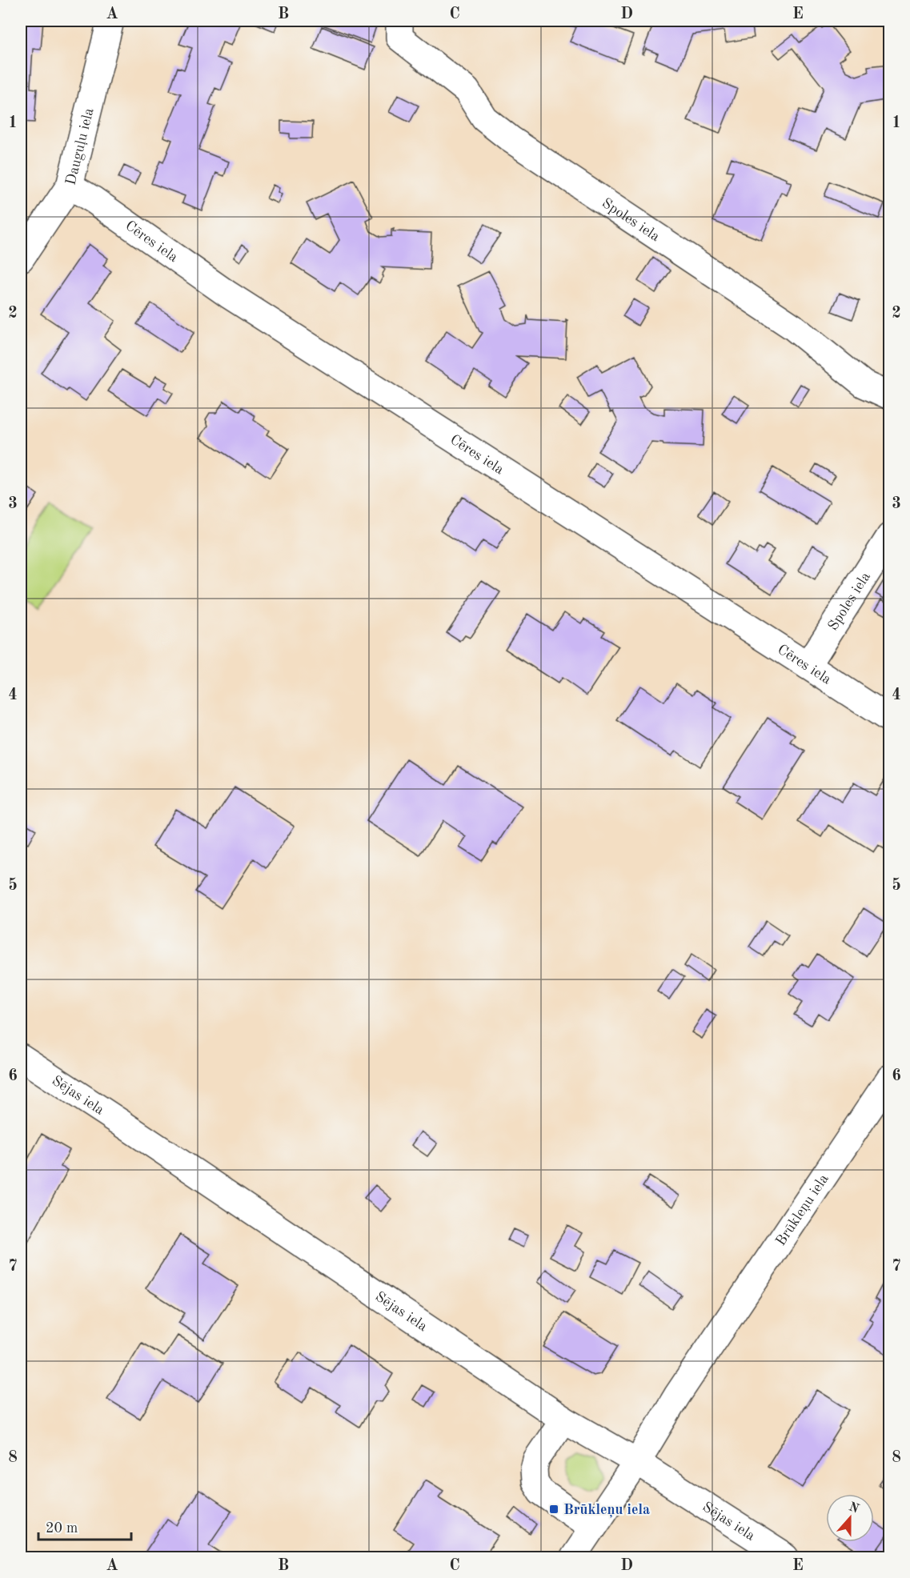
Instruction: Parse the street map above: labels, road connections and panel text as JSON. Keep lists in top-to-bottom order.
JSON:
{
  "streets": {
    "street": [
      "Dauguļu iela",
      "Spoles iela",
      "Cēres iela",
      "Sējas iela",
      "Brūkleņu iela"
    ]
  },
  "crossings": [
    ["Dauguļu iela", "Cēres iela"],
    ["Spoles iela", "Cēres iela"],
    ["Sējas iela", "Brūkleņu iela"]
  ],
  "places": {
    "transit": ["Brūkleņu iela"]
  },
  "scale_bar": "20 m",
  "north": "top",
  "grid": {
    "columns": [
      "A",
      "B",
      "C",
      "D",
      "E"
    ],
    "rows": [
      "1",
      "2",
      "3",
      "4",
      "5",
      "6",
      "7",
      "8"
    ]
  }
}
